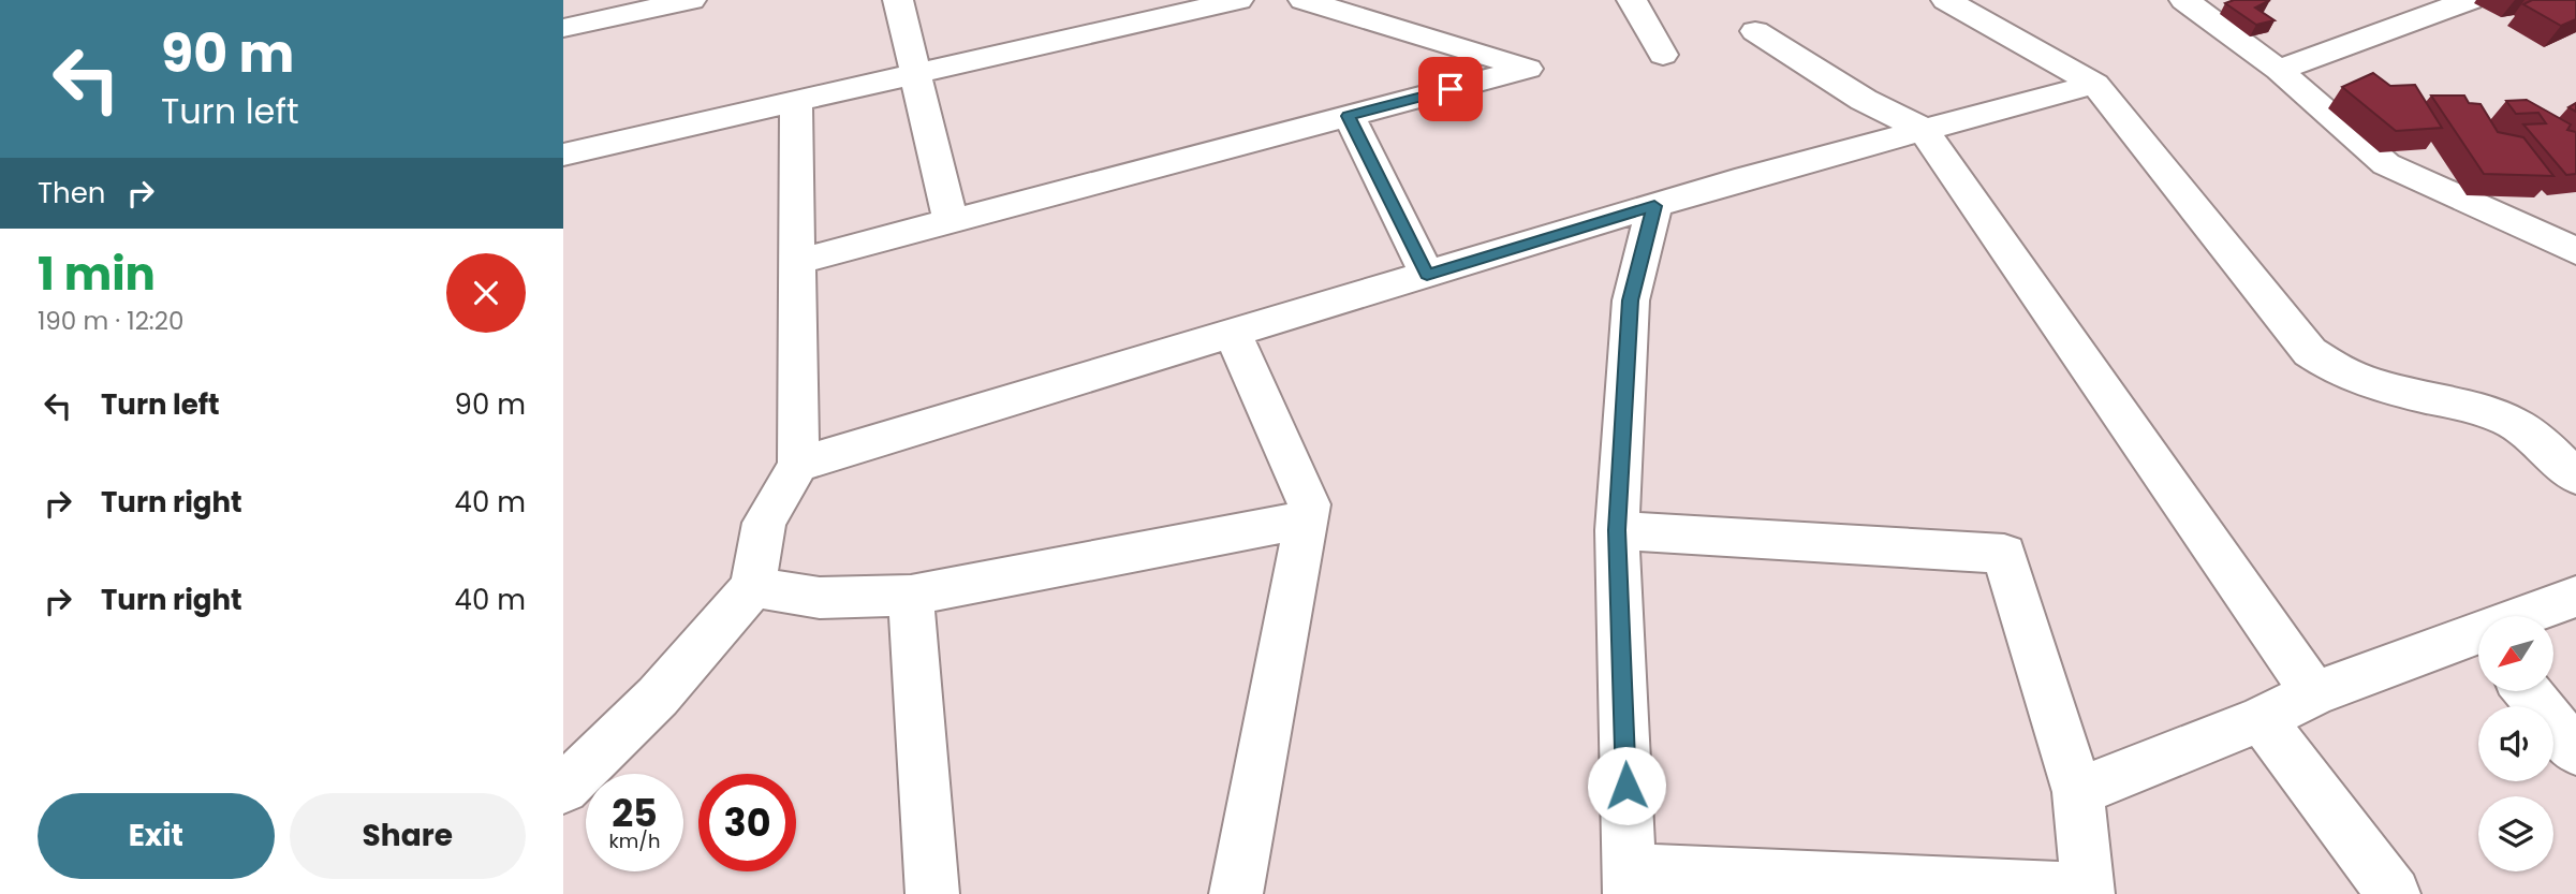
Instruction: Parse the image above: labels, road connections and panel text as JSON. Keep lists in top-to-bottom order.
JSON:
{
  "north": "bottom left",
  "page": {
    "turn": ["90 m", "Turn left"],
    "then": "Then",
    "heading": ["1 min", "190 m · 12:20"],
    "list": [
      {
        "name": "Turn left",
        "value": "90 m"
      },
      {
        "name": "Turn right",
        "value": "40 m"
      },
      {
        "name": "Turn right",
        "value": "40 m"
      }
    ],
    "speed": "25 km/h",
    "limit": "30",
    "buttons": ["Exit", "Share"]
  }
}
